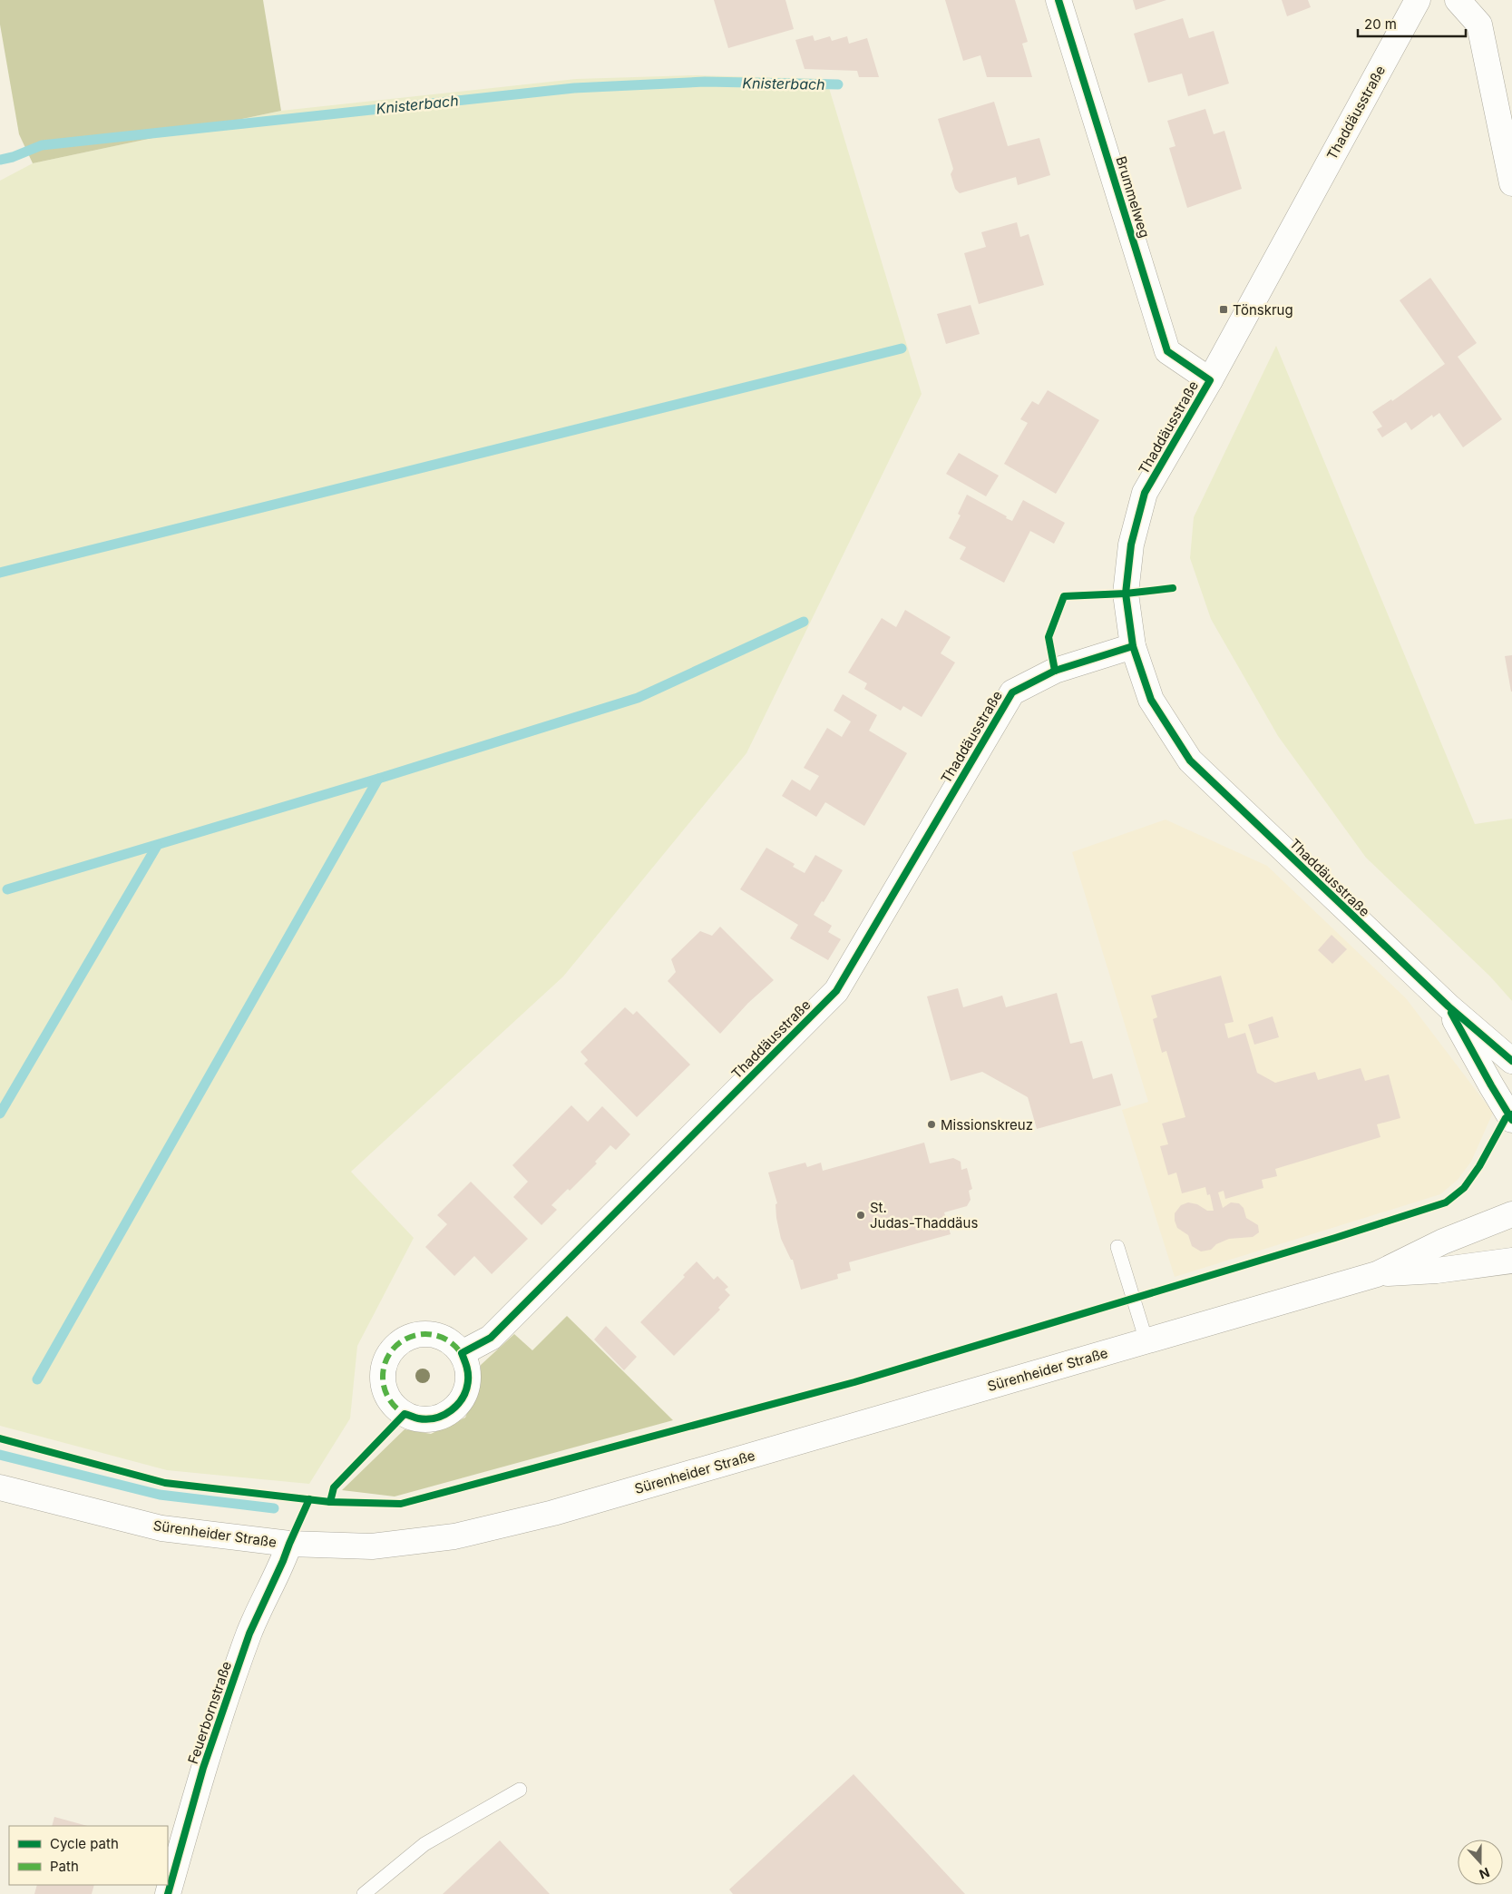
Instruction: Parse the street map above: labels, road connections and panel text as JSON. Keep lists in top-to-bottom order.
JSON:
{
  "streets": {
    "street": [
      "Thaddäusstraße",
      "Brummelweg",
      "Sürenheider Straße",
      "Feuerbornstraße"
    ]
  },
  "crossings": [
    ["Thaddäusstraße", "Brummelweg"],
    ["Sürenheider Straße", "Feuerbornstraße"]
  ],
  "water": ["Knisterbach"],
  "places": {
    "transit": ["Tönskrug"],
    "other": ["Missionskreuz", "St. Judas-Thaddäus"]
  },
  "legend": ["Cycle path", "Path"],
  "scale_bar": "20 m",
  "north": "bottom"
}
